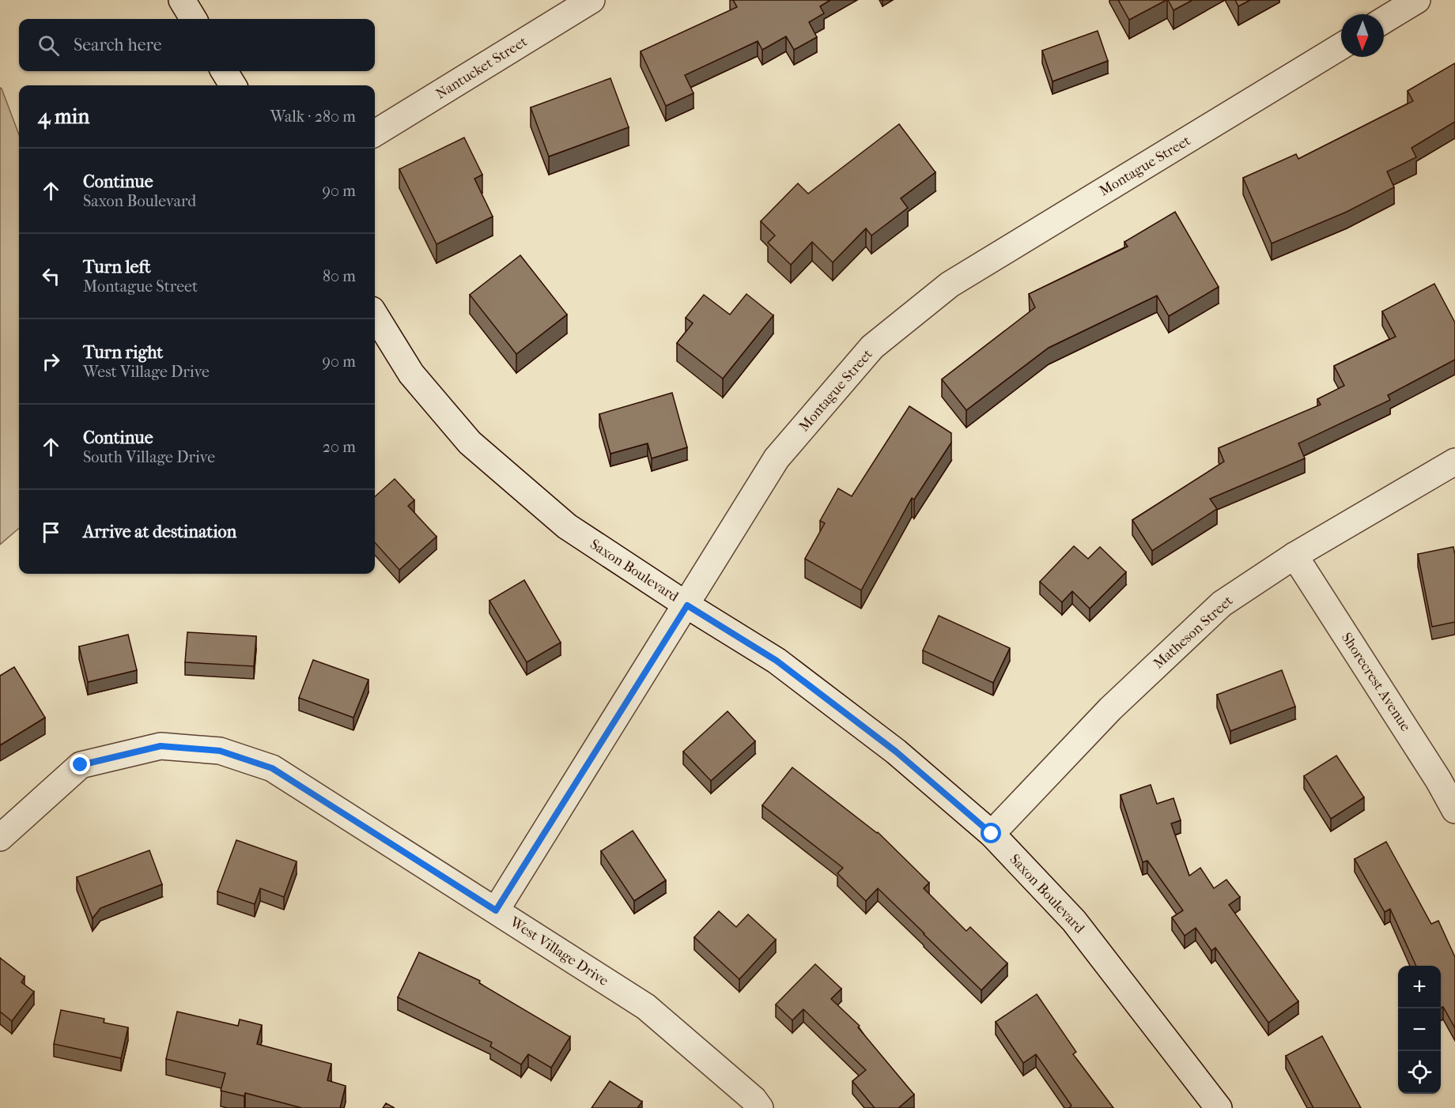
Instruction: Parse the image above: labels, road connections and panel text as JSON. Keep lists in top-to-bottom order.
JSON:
{
  "streets": {
    "street": [
      "Nantucket Street",
      "Montague Street",
      "Saxon Boulevard",
      "Matheson Street",
      "Shorecrest Avenue",
      "West Village Drive"
    ]
  },
  "crossings": [
    ["Montague Street", "Saxon Boulevard"],
    ["Montague Street", "West Village Drive"],
    ["Saxon Boulevard", "Matheson Street"],
    ["Matheson Street", "Shorecrest Avenue"]
  ],
  "north": "bottom",
  "page": {
    "search": "Search here",
    "heading": ["4 min", "Walk · 280 m"],
    "list": [
      ["Continue", "Saxon Boulevard", "90 m"],
      ["Turn left", "Montague Street", "80 m"],
      ["Turn right", "West Village Drive", "90 m"],
      ["Continue", "South Village Drive", "20 m"],
      "Arrive at destination"
    ],
    "map_buttons": ["+", "−"]
  }
}
